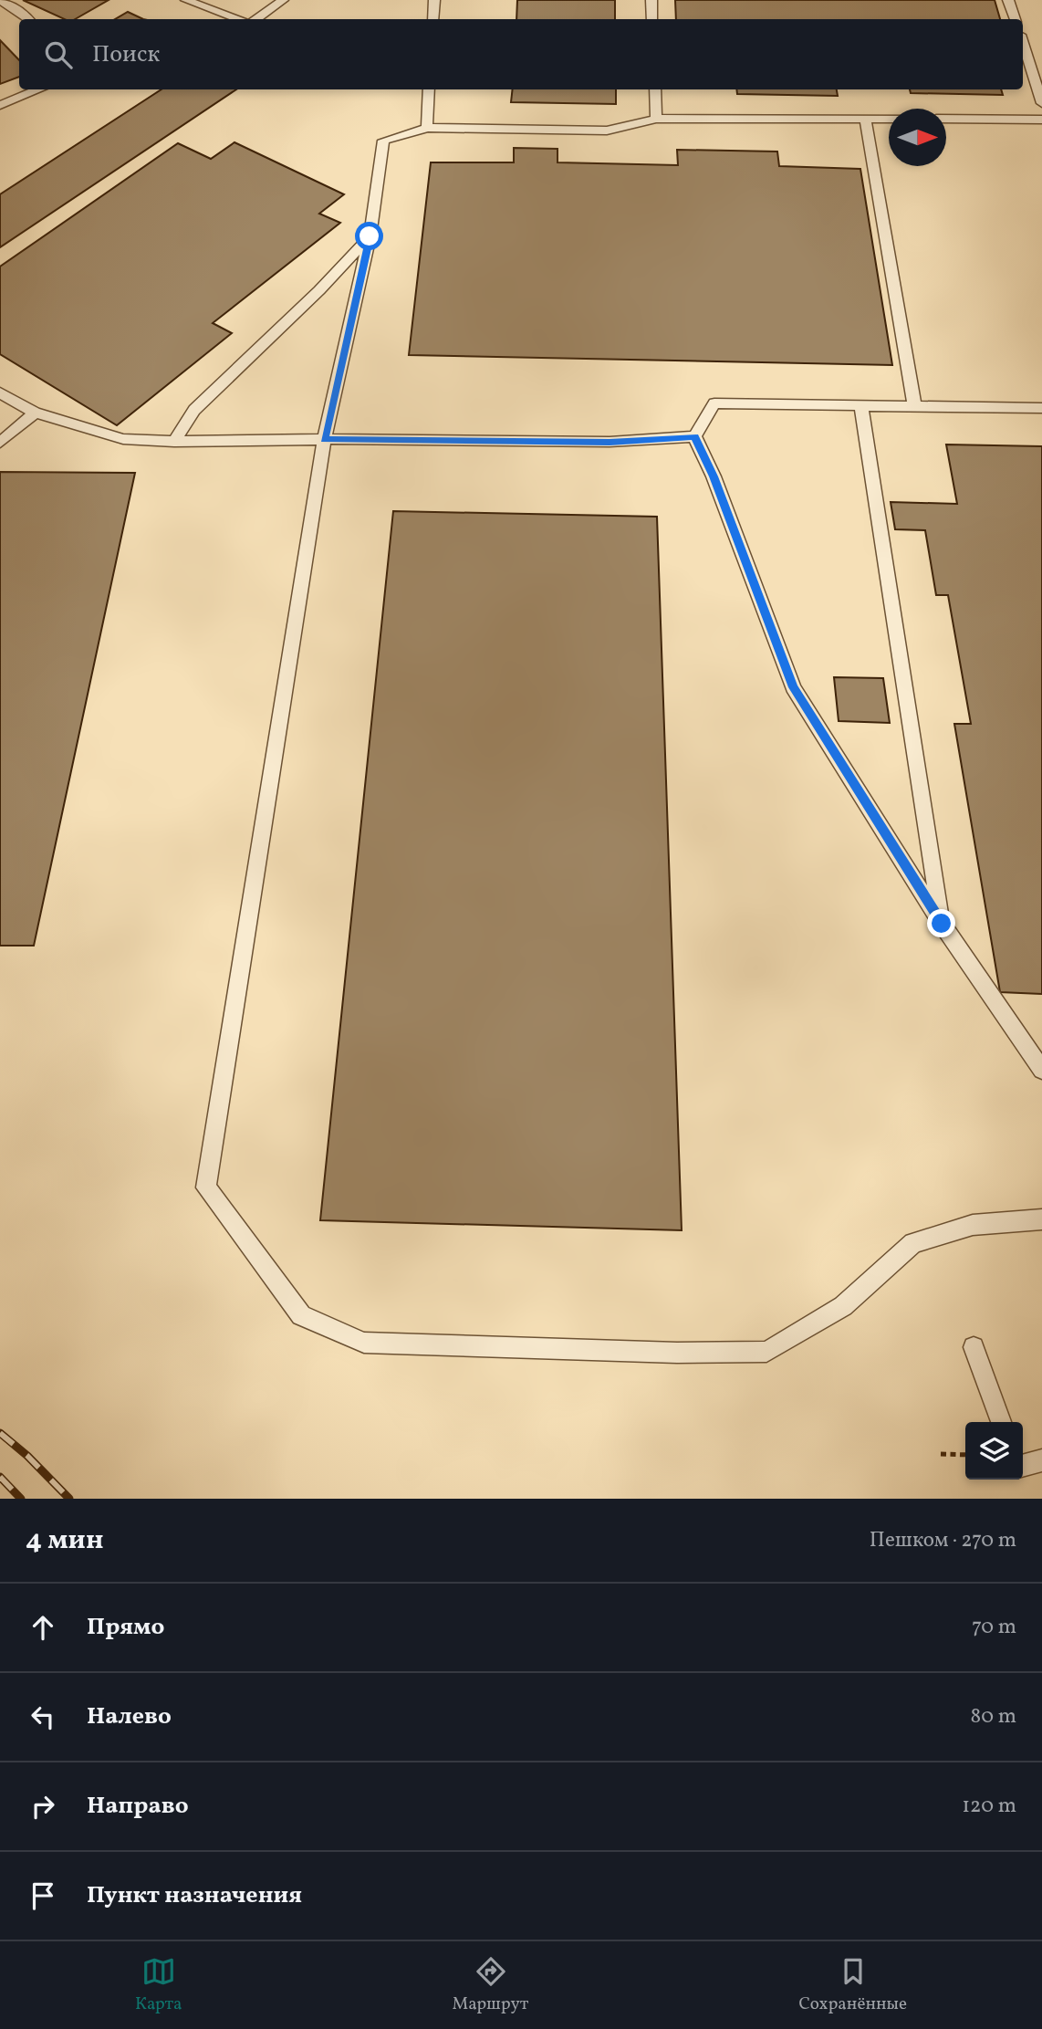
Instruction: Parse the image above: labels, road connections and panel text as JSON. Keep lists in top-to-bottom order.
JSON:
{
  "north": "right",
  "page": {
    "search": "Поиск",
    "heading": ["4 мин", "Пешком · 270 m"],
    "list": [
      ["Прямо", "70 m"],
      ["Налево", "80 m"],
      ["Направо", "120 m"],
      "Пункт назначения"
    ],
    "nav": ["Карта", "Маршрут", "Сохранённые"]
  }
}
